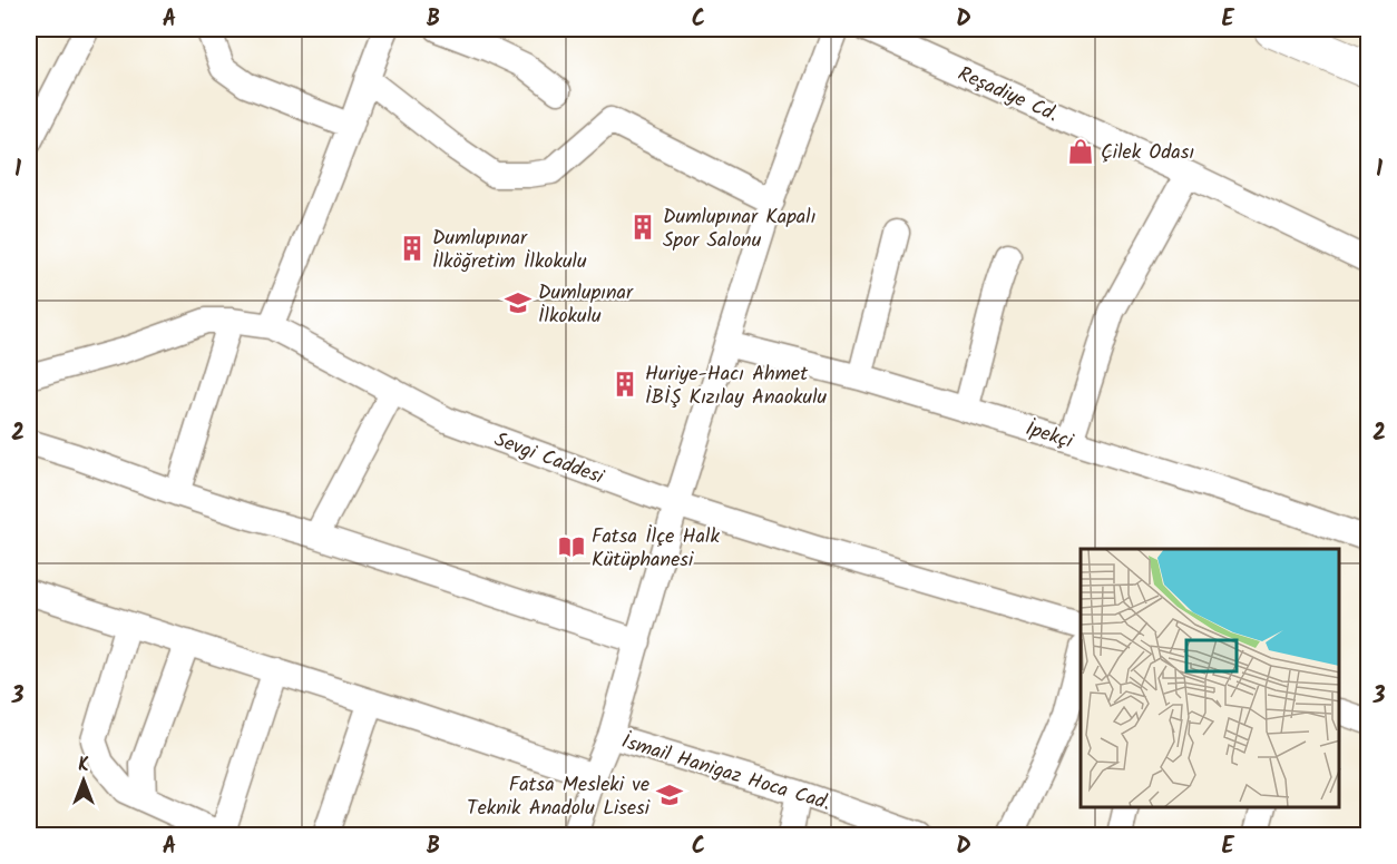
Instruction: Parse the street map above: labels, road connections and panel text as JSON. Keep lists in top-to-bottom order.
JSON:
{
  "streets": {
    "street": [
      "Reşadiye Cd.",
      "İpekçi",
      "Sevgi Caddesi",
      "İsmail Hanigaz Hoca Cad."
    ]
  },
  "places": {
    "shop": ["Çilek Odası"],
    "building": ["Dumlupınar Kapalı Spor Salonu", "Dumlupınar İlköğretim İlkokulu", "Huriye-Hacı Ahmet İBİŞ Kızılay Anaokulu"],
    "school or university": ["Dumlupınar İlkokulu", "Fatsa Mesleki ve Teknik Anadolu Lisesi"],
    "library": ["Fatsa İlçe Halk Kütüphanesi"]
  },
  "north": "top",
  "grid": {
    "columns": [
      "A",
      "B",
      "C",
      "D",
      "E"
    ],
    "rows": ["1", "2", "3"]
  }
}
